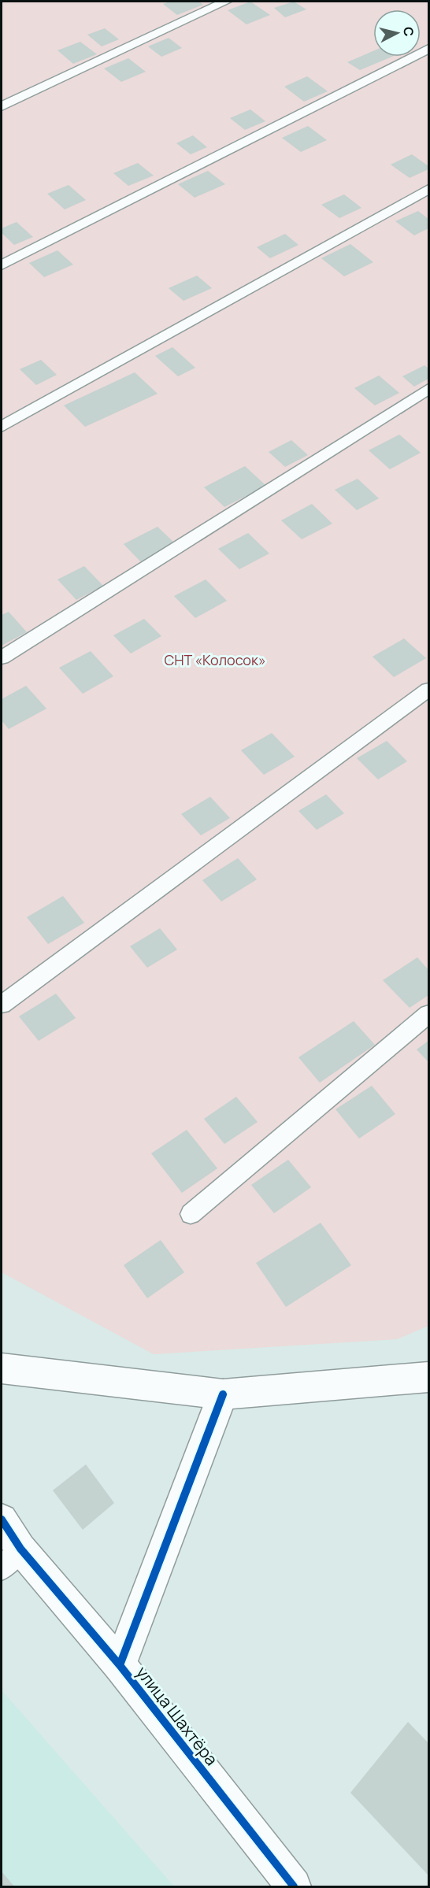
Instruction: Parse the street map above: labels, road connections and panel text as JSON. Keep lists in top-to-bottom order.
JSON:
{
  "streets": {
    "street": ["улица Шахтёра"]
  },
  "parks": ["СНТ «Колосок»"],
  "north": "right"
}
